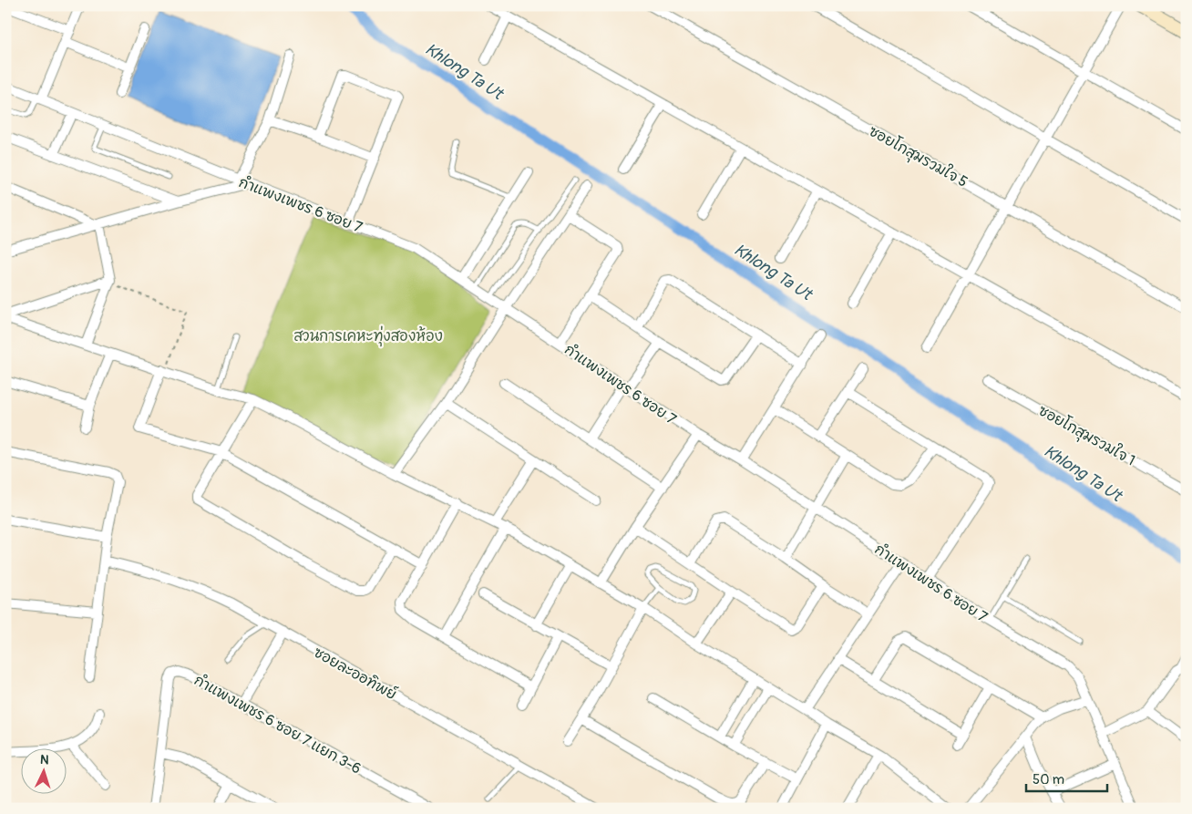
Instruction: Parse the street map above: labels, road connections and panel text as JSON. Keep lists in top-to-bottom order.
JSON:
{
  "streets": {
    "street": [
      "ซอยโกสุมรวมใจ 5",
      "กำแพงเพชร 6 ซอย 7",
      "ซอยโกสุมรวมใจ 1",
      "ซอยละออทิพย์",
      "กำแพงเพชร 6 ซอย 7 แยก 3-6"
    ]
  },
  "water": ["Khlong Ta Ut"],
  "parks": ["สวนการเคหะทุ่งสองห้อง"],
  "scale_bar": "50 m",
  "north": "top"
}
